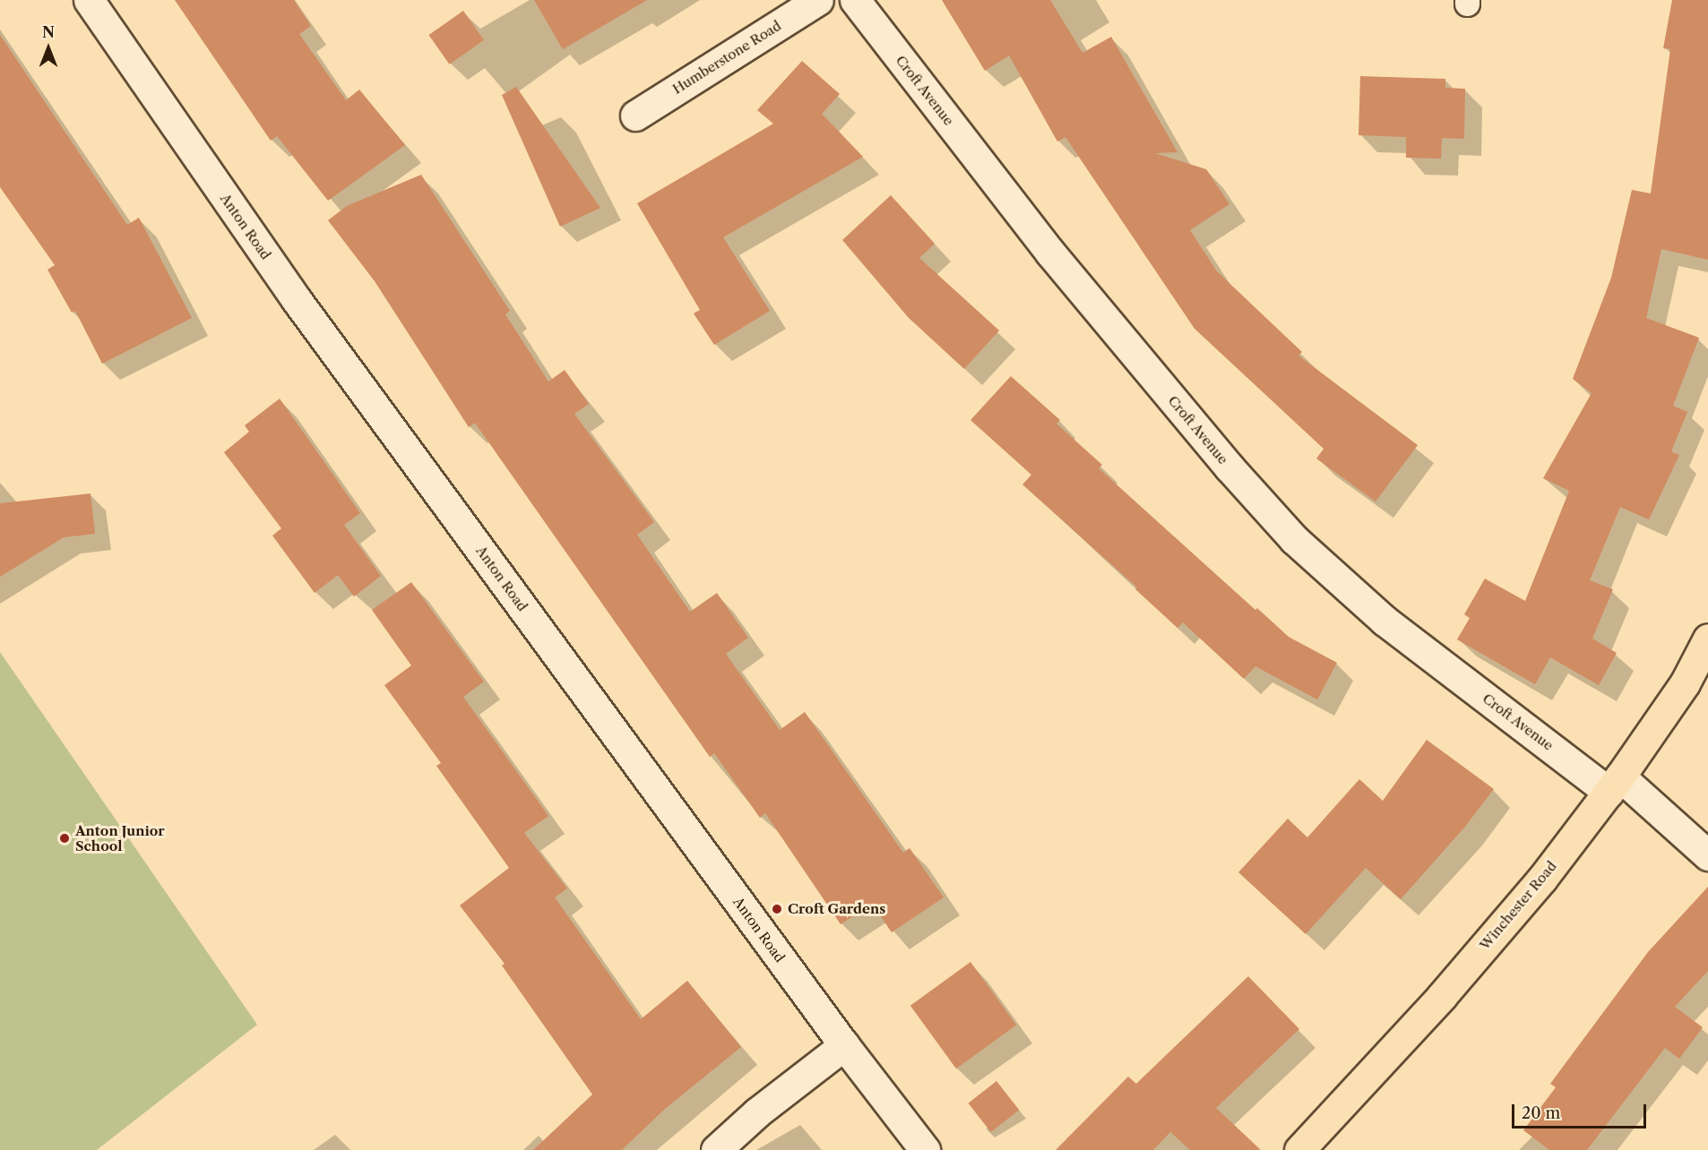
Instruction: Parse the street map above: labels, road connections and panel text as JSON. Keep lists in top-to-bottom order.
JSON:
{
  "streets": {
    "main road": ["Winchester Road"],
    "street": ["Humberstone Road", "Croft Avenue", "Anton Road"]
  },
  "crossings": [
    ["Croft Avenue", "Winchester Road"]
  ],
  "places": ["Anton Junior School", "Croft Gardens"],
  "scale_bar": "20 m",
  "north": "top"
}
